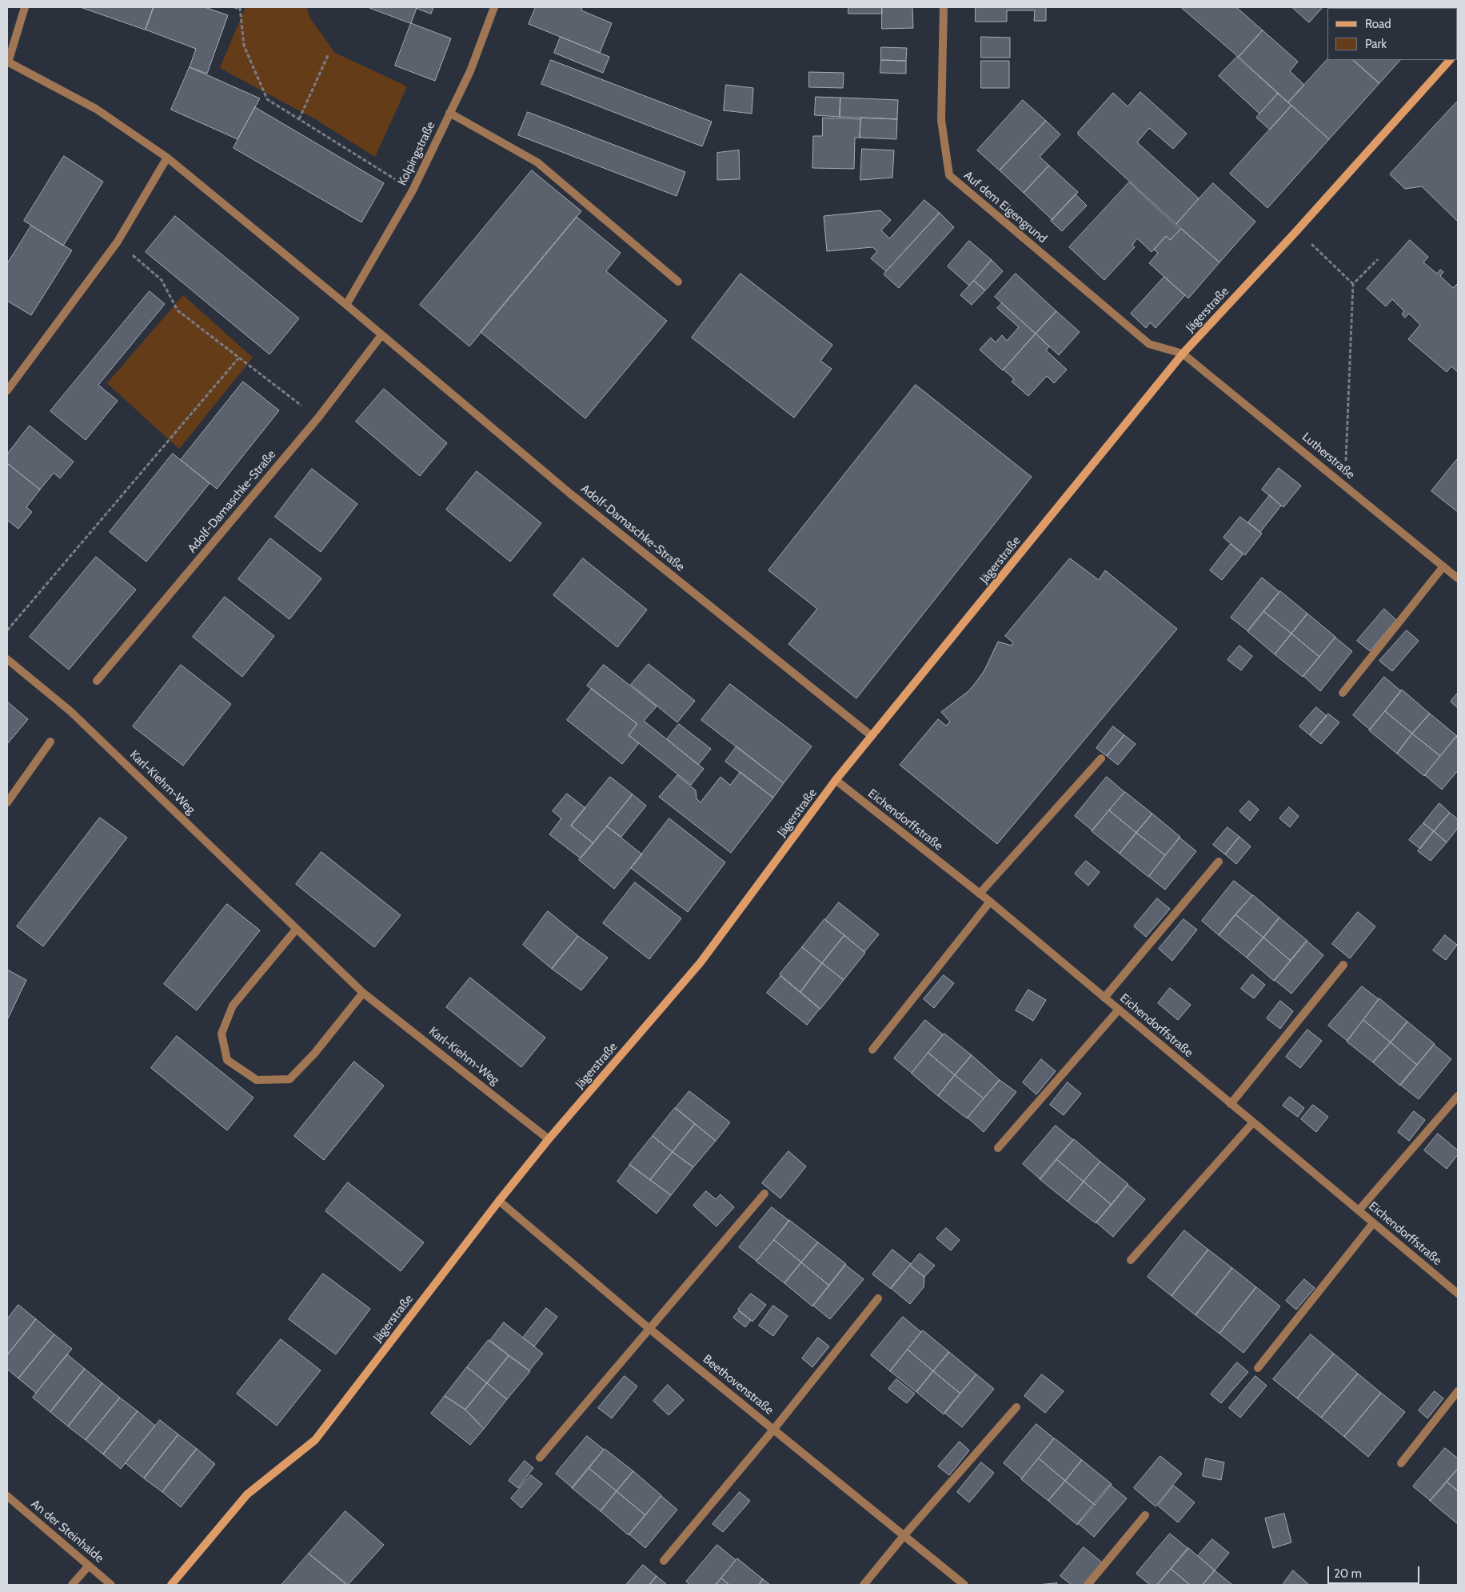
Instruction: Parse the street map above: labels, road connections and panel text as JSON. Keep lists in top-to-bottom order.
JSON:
{
  "streets": {
    "street": [
      "Kolpingstraße",
      "Auf dem Eigengrund",
      "Jägerstraße",
      "Lutherstraße",
      "Adolf-Damaschke-Straße",
      "Karl-Kiehm-Weg",
      "Eichendorffstraße",
      "Beethovenstraße",
      "An der Steinhalde"
    ]
  },
  "crossings": [
    ["Kolpingstraße", "Adolf-Damaschke-Straße"],
    ["Auf dem Eigengrund", "Jägerstraße"],
    ["Auf dem Eigengrund", "Lutherstraße"],
    ["Jägerstraße", "Lutherstraße"],
    ["Jägerstraße", "Adolf-Damaschke-Straße"],
    ["Jägerstraße", "Karl-Kiehm-Weg"],
    ["Jägerstraße", "Eichendorffstraße"],
    ["Jägerstraße", "Beethovenstraße"]
  ],
  "legend": ["Road", "Park"],
  "scale_bar": "20 m"
}
